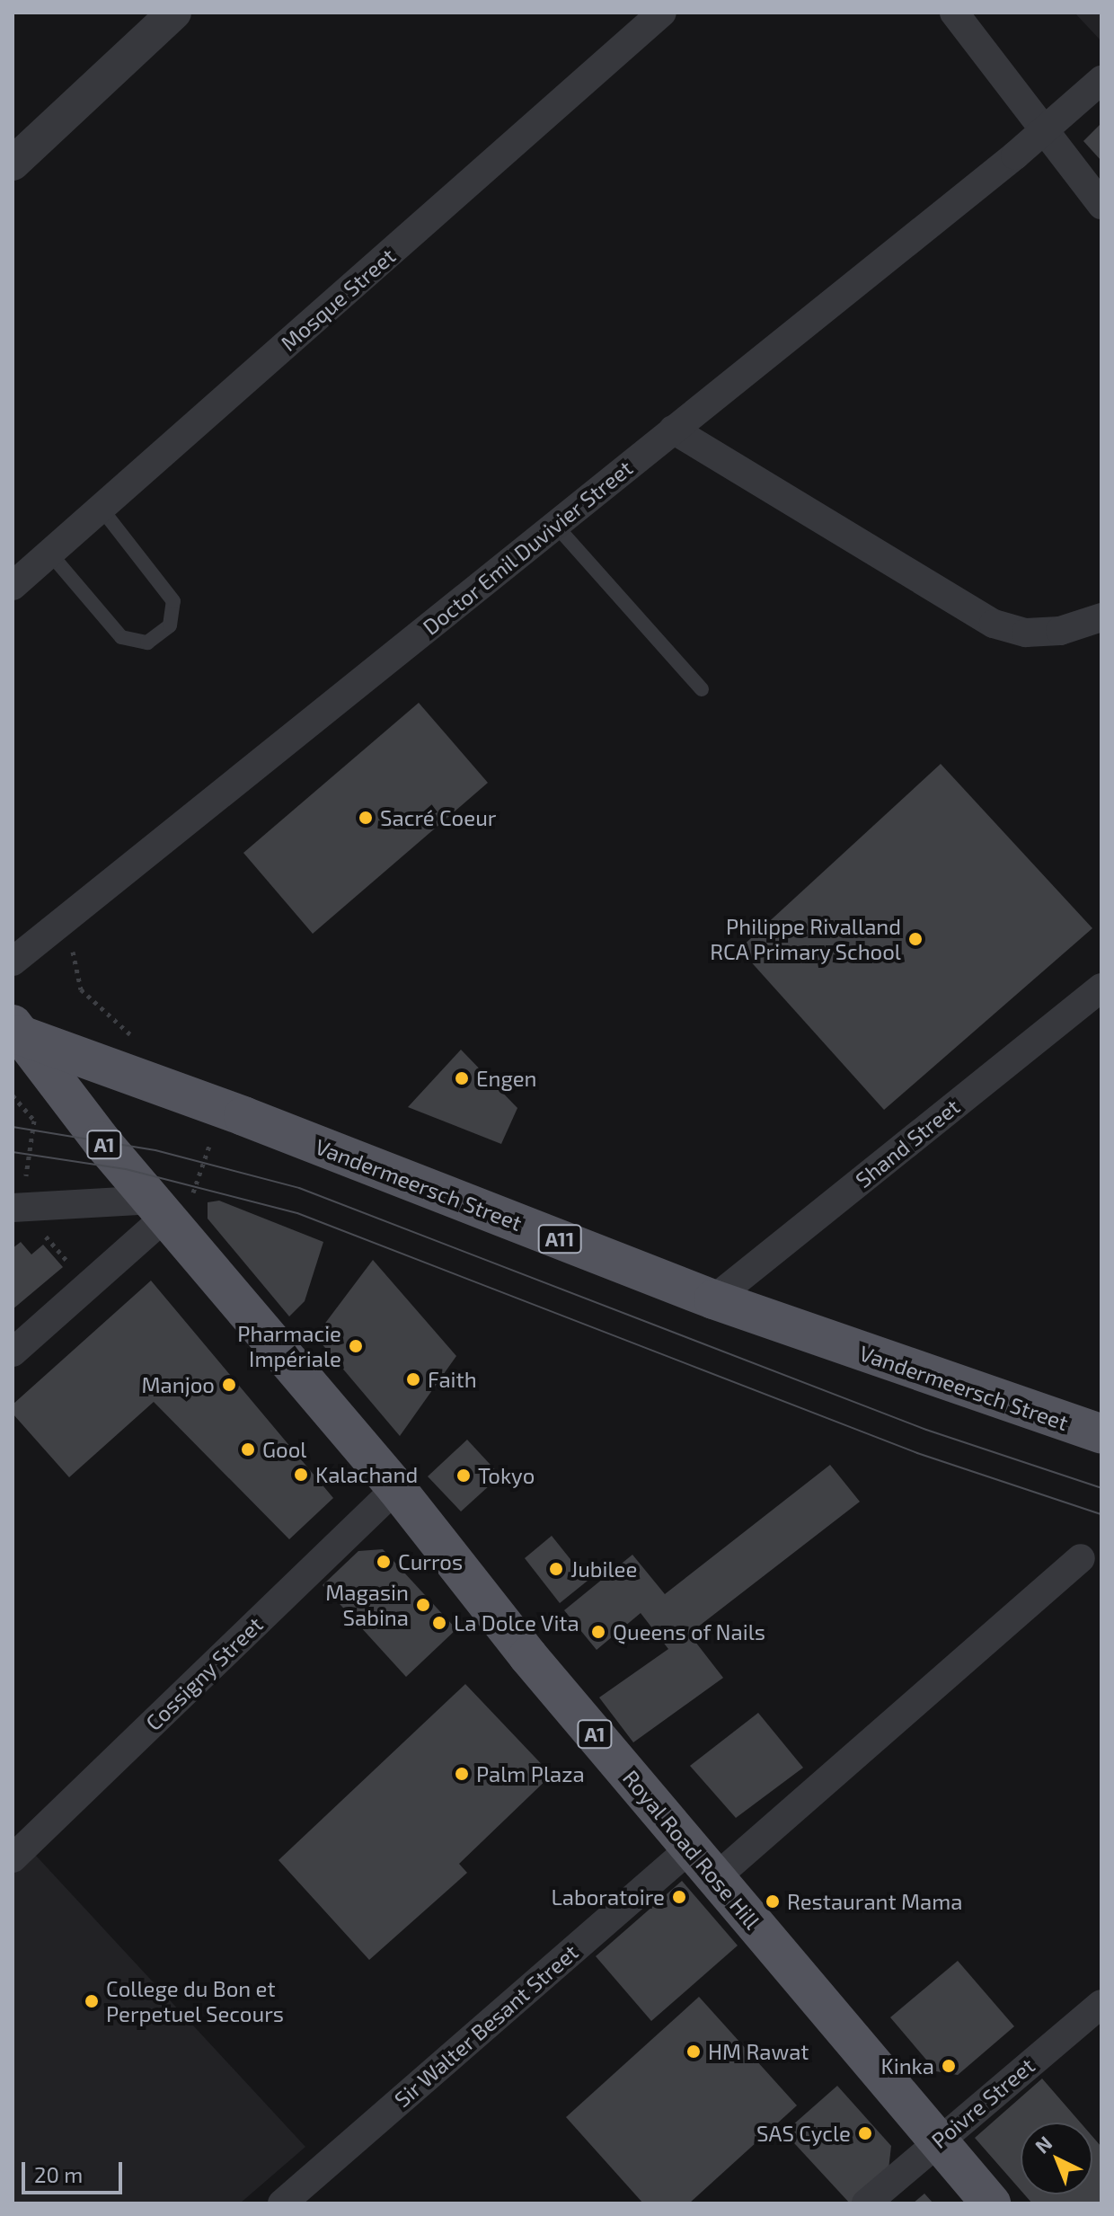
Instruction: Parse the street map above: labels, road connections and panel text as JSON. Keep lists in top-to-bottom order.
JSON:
{
  "streets": {
    "main road": [
      "A1",
      "Vandermeersch Street",
      "A11",
      "Royal Road Rose Hill"
    ],
    "street": [
      "Mosque Street",
      "Doctor Emil Duvivier Street",
      "Shand Street",
      "Cossigny Street",
      "Sir Walter Besant Street",
      "Poivre Street"
    ]
  },
  "crossings": [
    ["Shand Street", "Vandermeersch Street"],
    ["A1", "Vandermeersch Street"],
    ["A1", "Royal Road Rose Hill"],
    ["Cossigny Street", "Royal Road Rose Hill"],
    ["Royal Road Rose Hill", "Sir Walter Besant Street"],
    ["Royal Road Rose Hill", "Poivre Street"]
  ],
  "places": [
    "Sacré Coeur",
    "Philippe Rivalland RCA Primary School",
    "Engen",
    "Pharmacie Impériale",
    "Faith",
    "Manjoo",
    "Gool",
    "Kalachand",
    "Tokyo",
    "Curros",
    "Jubilee",
    "Magasin Sabina",
    "La Dolce Vita",
    "Queens of Nails",
    "Palm Plaza",
    "Laboratoire",
    "Restaurant Mama",
    "College du Bon et Perpetuel Secours",
    "HM Rawat",
    "Kinka",
    "SAS Cycle"
  ],
  "scale_bar": "20 m",
  "north": "top left"
}
